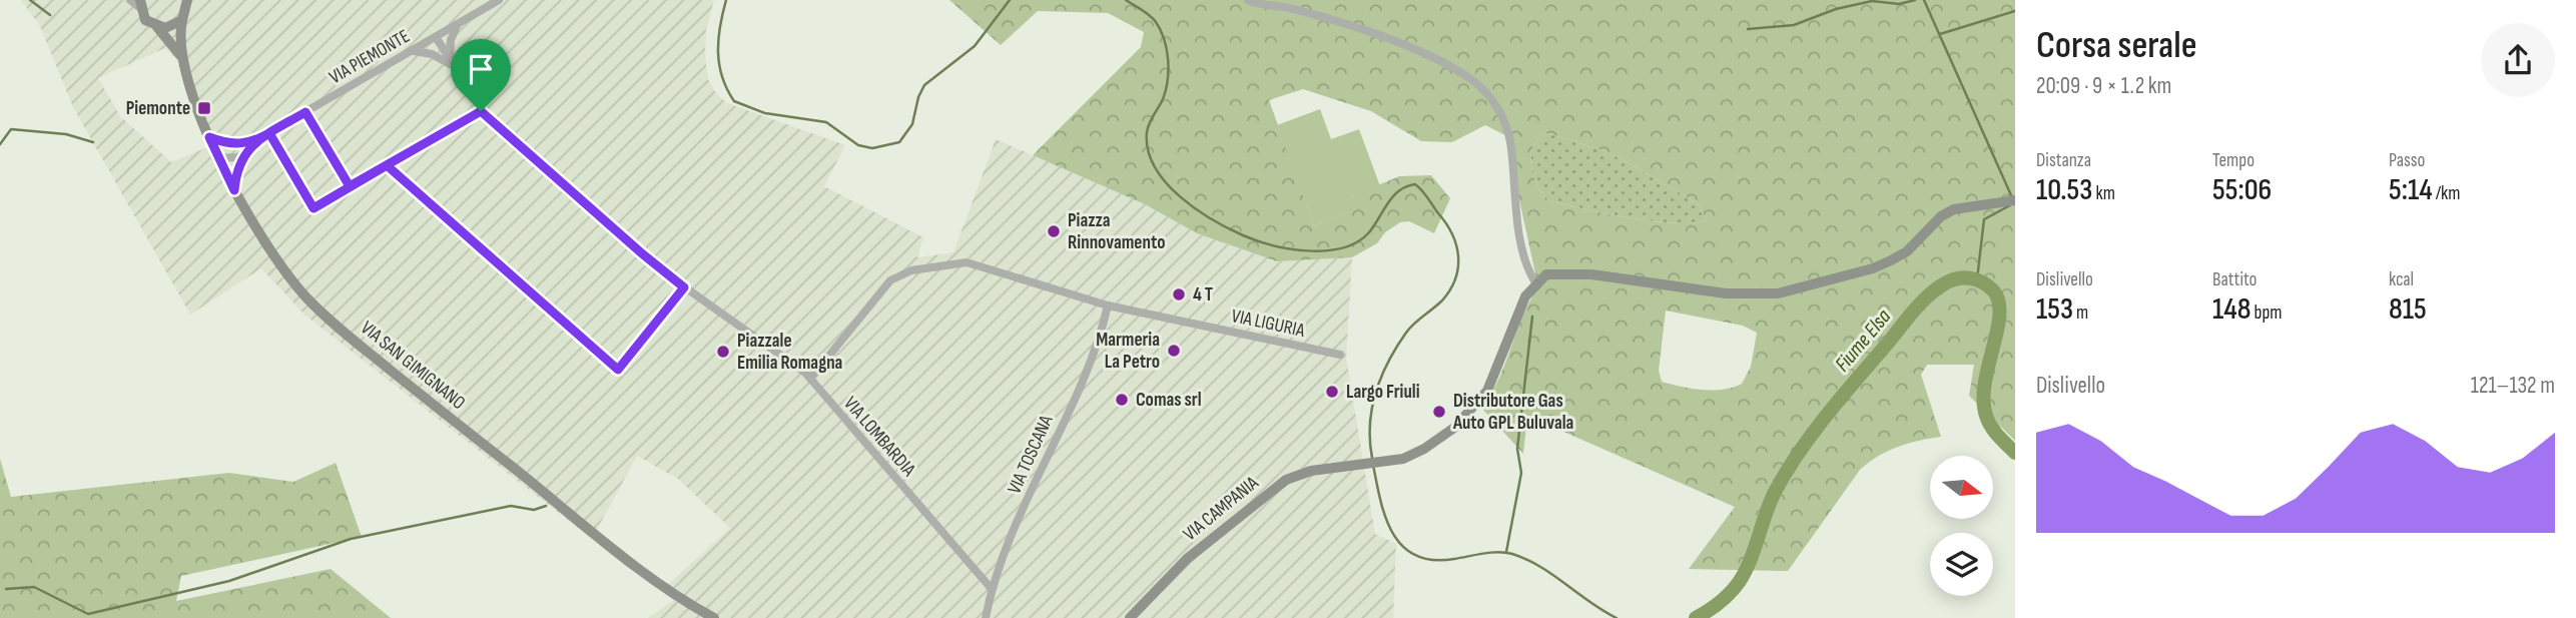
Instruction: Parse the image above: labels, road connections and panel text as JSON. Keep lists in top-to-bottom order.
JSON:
{
  "streets": {
    "street": [
      "VIA PIEMONTE",
      "VIA LIGURIA",
      "VIA SAN GIMIGNANO",
      "VIA LOMBARDIA",
      "VIA TOSCANA",
      "VIA CAMPANIA"
    ]
  },
  "crossings": [
    ["VIA PIEMONTE", "VIA SAN GIMIGNANO"],
    ["VIA PIEMONTE", "VIA LOMBARDIA"],
    ["VIA LIGURIA", "VIA TOSCANA"],
    ["VIA LOMBARDIA", "VIA TOSCANA"]
  ],
  "water": ["Fiume Elsa"],
  "places": {
    "transit": ["Piemonte"],
    "other": [
      "Piazza Rinnovamento",
      "4 T",
      "Marmeria La Petro",
      "Piazzale Emilia Romagna",
      "Largo Friuli",
      "Comas srl",
      "Distributore Gas Auto GPL Buluvala"
    ]
  },
  "north": "right",
  "page": {
    "heading": ["Corsa serale", "20:09 · 9 × 1.2 km"],
    "stats": [
      ["Distanza", "10.53 km"],
      ["Tempo", "55:06"],
      ["Passo", "5:14 /km"],
      ["Dislivello", "153 m"],
      ["Battito", "148 bpm"],
      ["kcal", "815"]
    ],
    "chart": ["Dislivello", "121–132 m"]
  }
}
